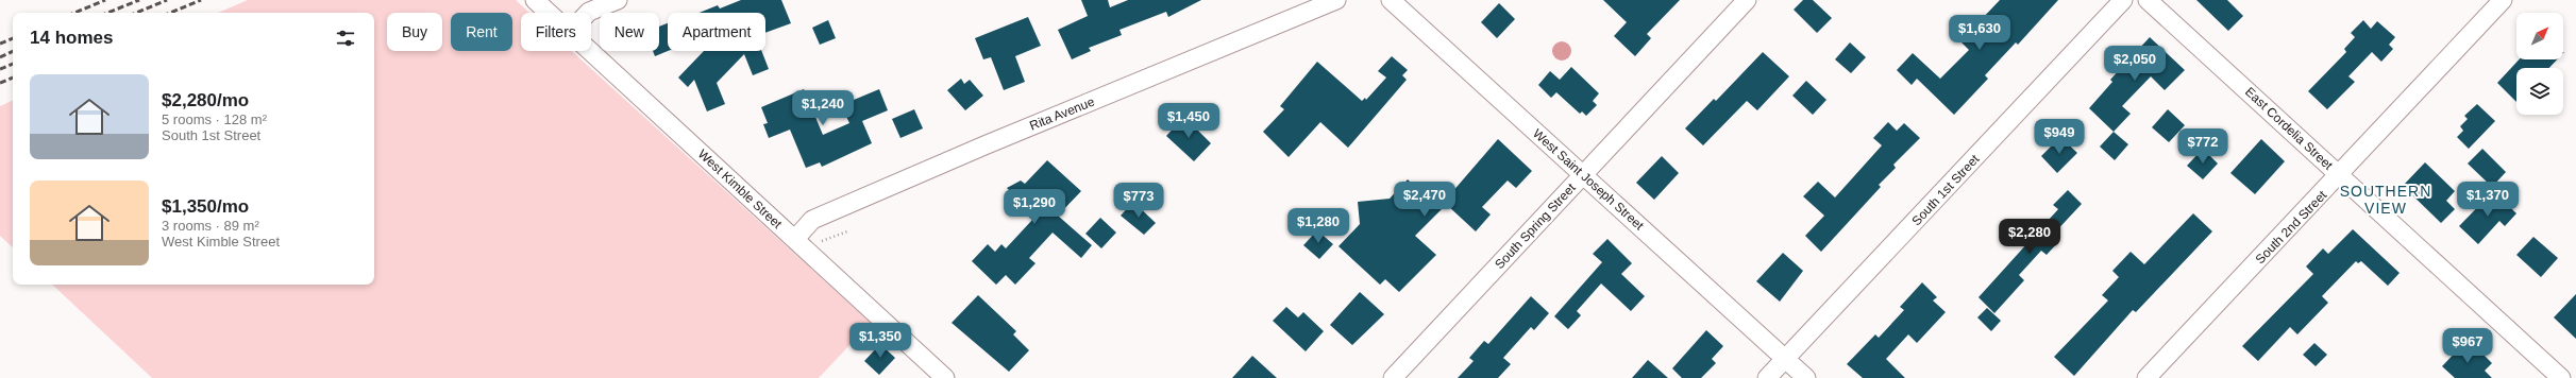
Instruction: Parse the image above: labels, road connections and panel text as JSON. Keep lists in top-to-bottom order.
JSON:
{
  "streets": {
    "street": [
      "Rita Avenue",
      "East Cordelia Street",
      "West Saint Joseph Street",
      "West Kimble Street",
      "South 1st Street",
      "South Spring Street",
      "South 2nd Street"
    ]
  },
  "crossings": [
    ["Rita Avenue", "West Kimble Street"],
    ["East Cordelia Street", "South 2nd Street"],
    ["West Saint Joseph Street", "South 1st Street"],
    ["West Saint Joseph Street", "South Spring Street"]
  ],
  "districts": ["SOUTHERN VIEW"],
  "north": "top right",
  "page": {
    "chip": [
      "Buy",
      "Rent",
      "Filters",
      "New",
      "Apartment"
    ],
    "heading": "14 homes",
    "price": [
      "$1,630",
      "$2,050",
      "$1,240",
      "$1,450",
      "$949",
      "$772",
      "$2,470",
      "$1,370",
      "$773",
      "$1,290",
      "$1,280",
      "$2,280",
      "$1,350",
      "$967"
    ],
    "list": [
      {
        "name": "$2,280/mo",
        "note": "5 rooms · 128 m² · South 1st Street"
      },
      {
        "name": "$1,350/mo",
        "note": "3 rooms · 89 m² · West Kimble Street"
      }
    ]
  }
}
